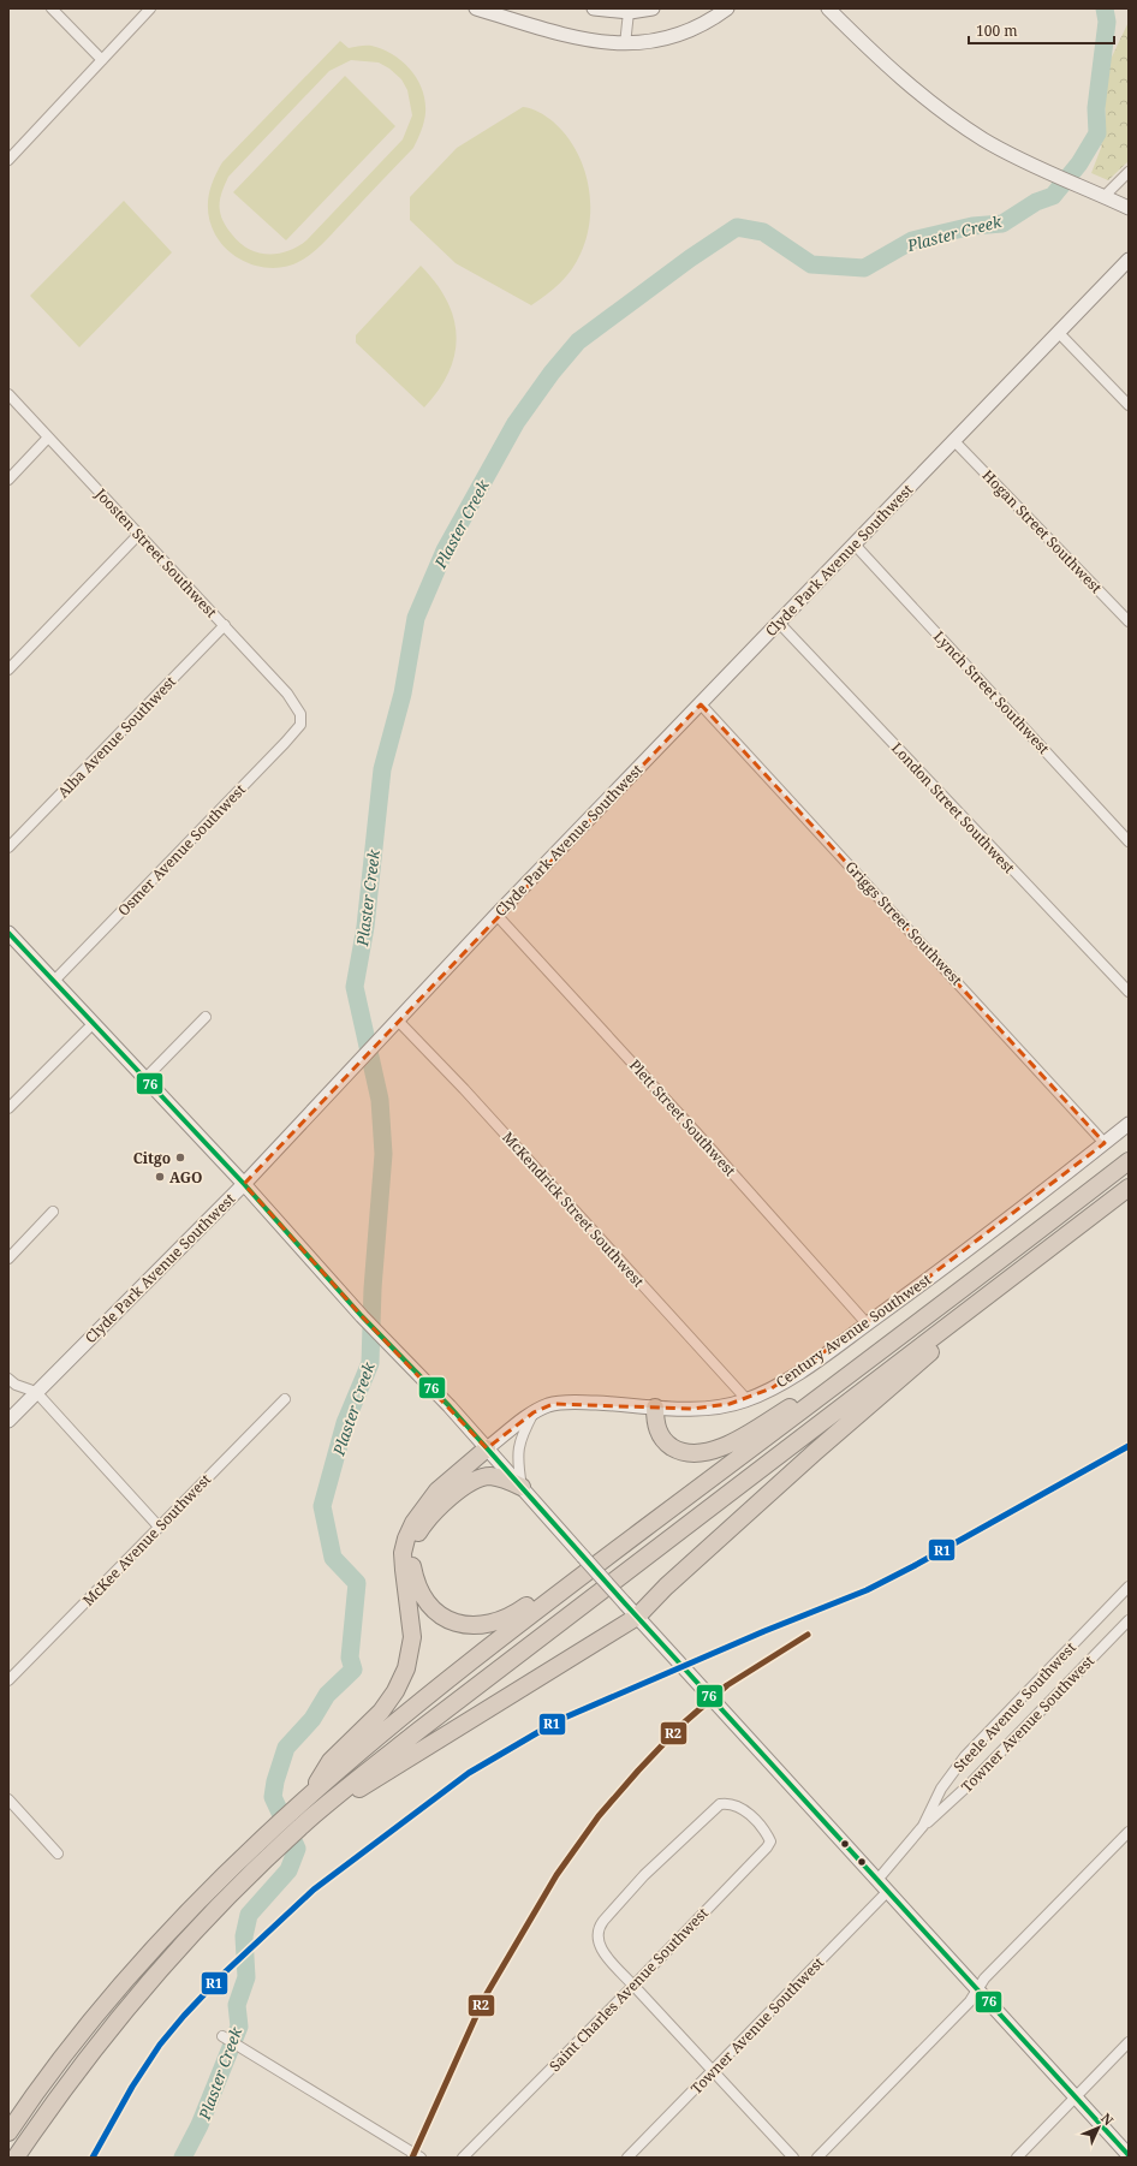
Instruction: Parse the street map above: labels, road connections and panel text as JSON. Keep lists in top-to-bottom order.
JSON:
{
  "streets": {
    "main road": ["Clyde Park Avenue Southwest", "Century Avenue Southwest"],
    "street": [
      "Hogan Street Southwest",
      "Joosten Street Southwest",
      "Lynch Street Southwest",
      "Alba Avenue Southwest",
      "London Street Southwest",
      "Osmer Avenue Southwest",
      "Griggs Street Southwest",
      "Plett Street Southwest",
      "McKendrick Street Southwest",
      "McKee Avenue Southwest",
      "Steele Avenue Southwest",
      "Towner Avenue Southwest",
      "Saint Charles Avenue Southwest"
    ]
  },
  "crossings": [
    ["Hogan Street Southwest", "Clyde Park Avenue Southwest"],
    ["Joosten Street Southwest", "Alba Avenue Southwest"],
    ["Joosten Street Southwest", "Osmer Avenue Southwest"],
    ["Clyde Park Avenue Southwest", "Lynch Street Southwest"],
    ["Clyde Park Avenue Southwest", "London Street Southwest"],
    ["Clyde Park Avenue Southwest", "Griggs Street Southwest"],
    ["Clyde Park Avenue Southwest", "Plett Street Southwest"],
    ["Clyde Park Avenue Southwest", "McKendrick Street Southwest"],
    ["Griggs Street Southwest", "Century Avenue Southwest"],
    ["Plett Street Southwest", "Century Avenue Southwest"],
    ["McKendrick Street Southwest", "Century Avenue Southwest"],
    ["Steele Avenue Southwest", "Towner Avenue Southwest"]
  ],
  "water": ["Plaster Creek"],
  "places": ["Citgo", "AGO"],
  "lines": ["transit line 76", "transit line R1", "transit line R2"],
  "scale_bar": "100 m",
  "north": "top right"
}
